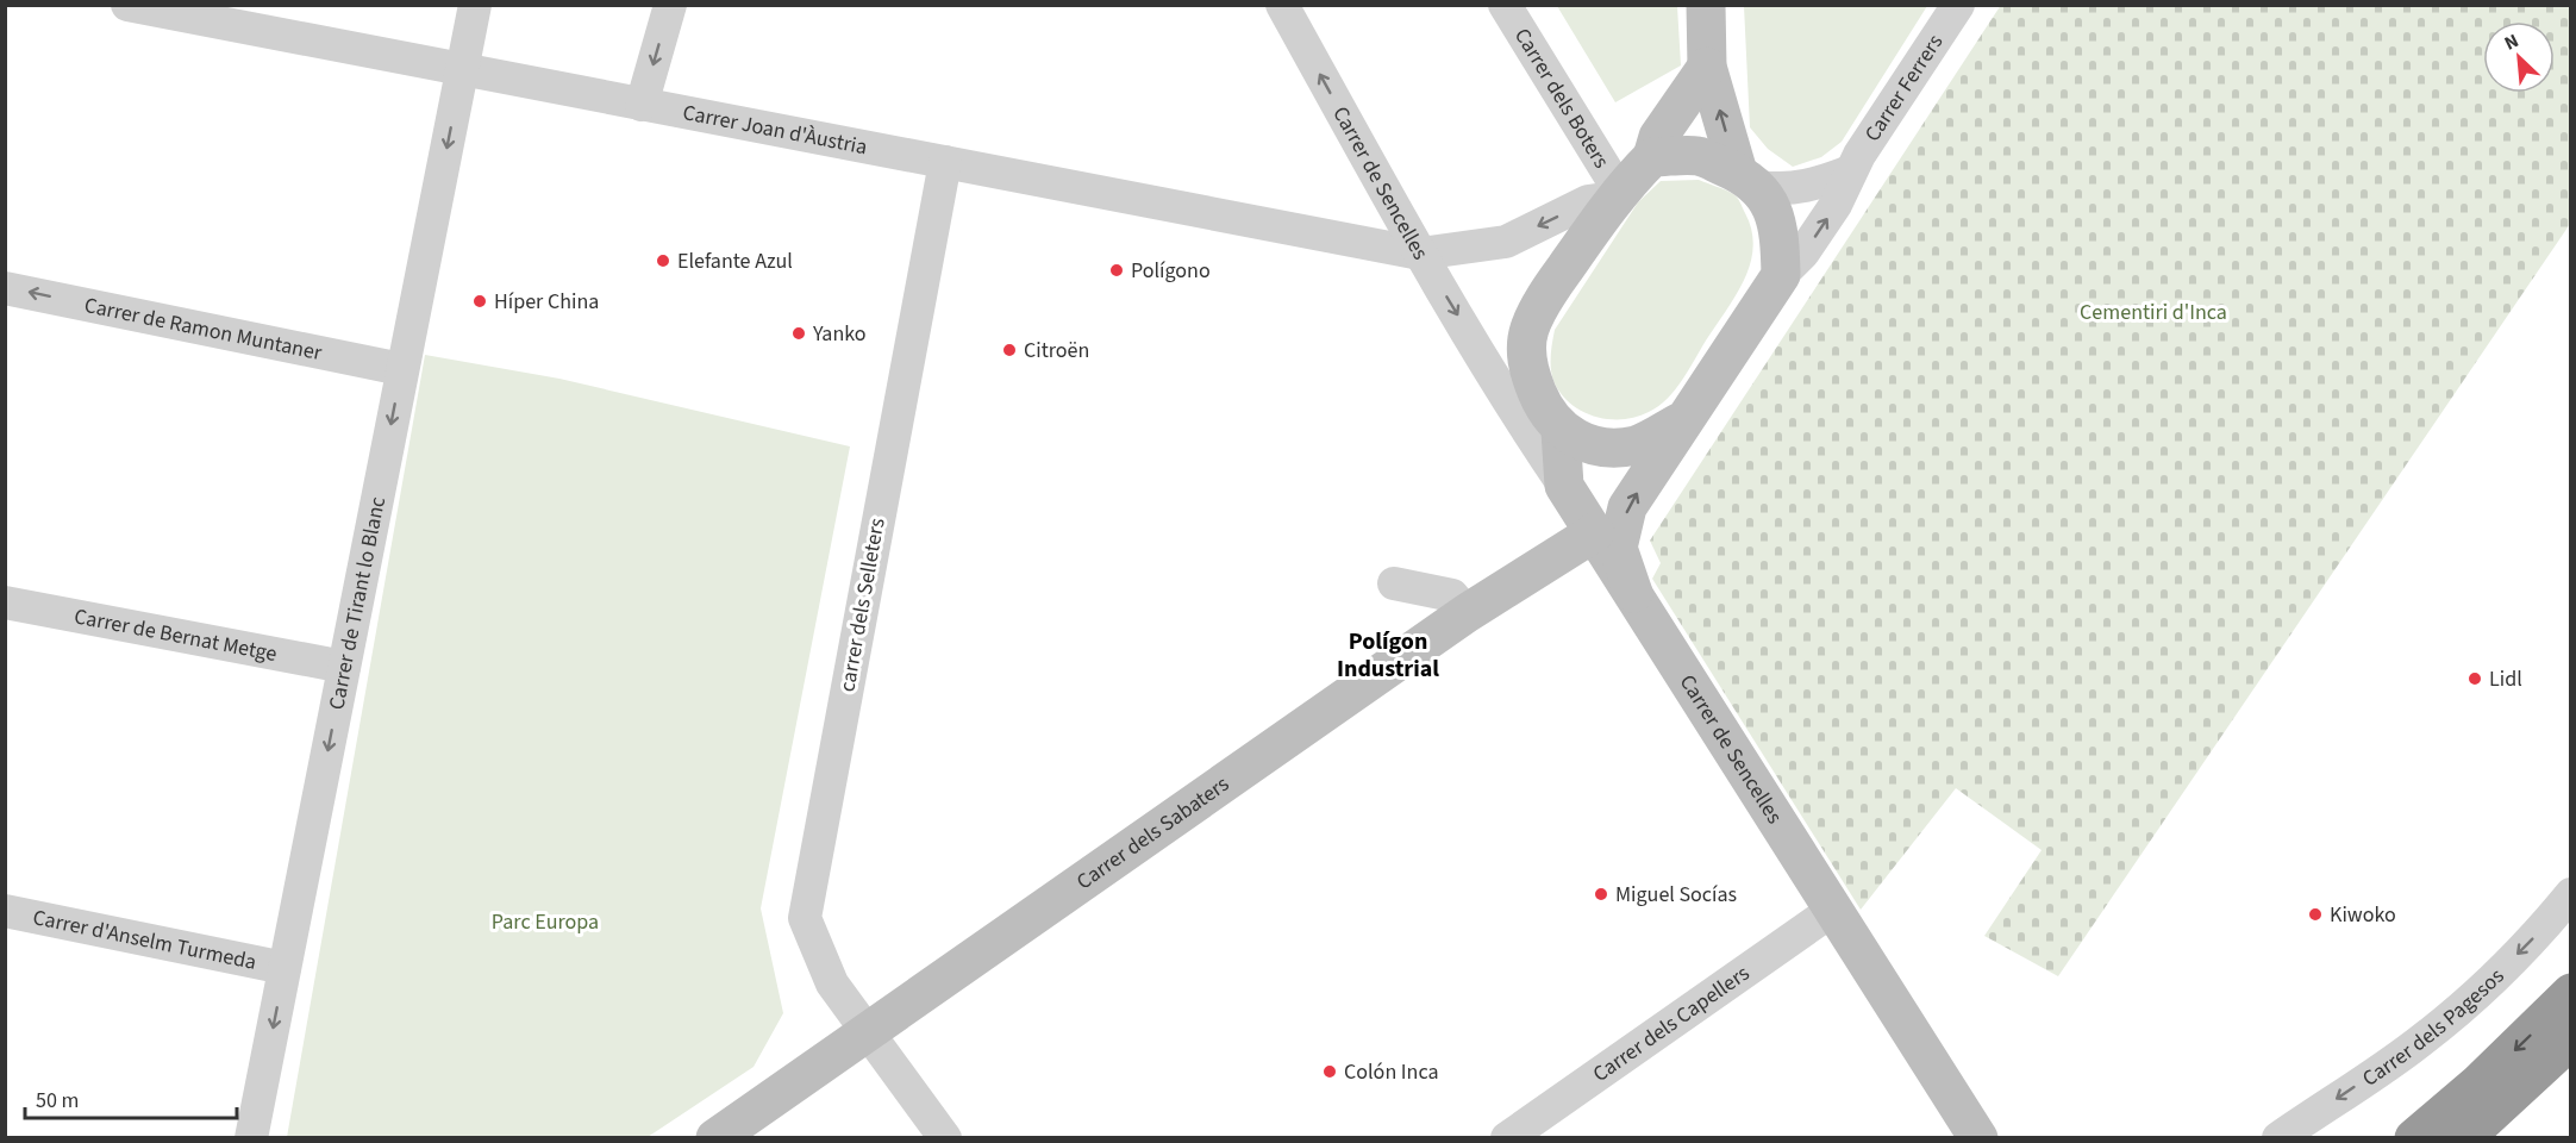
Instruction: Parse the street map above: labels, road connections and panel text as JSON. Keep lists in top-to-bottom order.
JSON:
{
  "streets": {
    "street": [
      "Carrer Ferrers",
      "Carrer dels Boters",
      "Carrer Joan d'Àustria",
      "Carrer de Sencelles",
      "Carrer de Ramon Muntaner",
      "Carrer de Tirant lo Blanc",
      "carrer dels Selleters",
      "Carrer de Bernat Metge",
      "Carrer dels Sabaters",
      "Carrer d'Anselm Turmeda",
      "Carrer dels Capellers",
      "Carrer dels Pagesos"
    ]
  },
  "crossings": [
    ["Carrer dels Boters", "Carrer Joan d'Àustria"],
    ["Carrer Joan d'Àustria", "Carrer de Sencelles"],
    ["Carrer Joan d'Àustria", "Carrer de Tirant lo Blanc"],
    ["Carrer Joan d'Àustria", "carrer dels Selleters"],
    ["Carrer de Sencelles", "Carrer dels Sabaters"],
    ["Carrer de Sencelles", "Carrer dels Capellers"],
    ["Carrer de Ramon Muntaner", "Carrer de Tirant lo Blanc"],
    ["Carrer de Tirant lo Blanc", "Carrer de Bernat Metge"],
    ["Carrer de Tirant lo Blanc", "Carrer d'Anselm Turmeda"],
    ["carrer dels Selleters", "Carrer dels Sabaters"]
  ],
  "one_way": ["Carrer de Ramon Muntaner", "Carrer de Tirant lo Blanc", "Carrer dels Pagesos"],
  "districts": ["Polígon Industrial"],
  "parks": ["Cementiri d'Inca", "Parc Europa"],
  "places": [
    "Elefante Azul",
    "Polígono",
    "Híper China",
    "Yanko",
    "Citroën",
    "Lidl",
    "Miguel Socías",
    "Kiwoko",
    "Colón Inca"
  ],
  "scale_bar": "50 m",
  "north": "top left"
}
